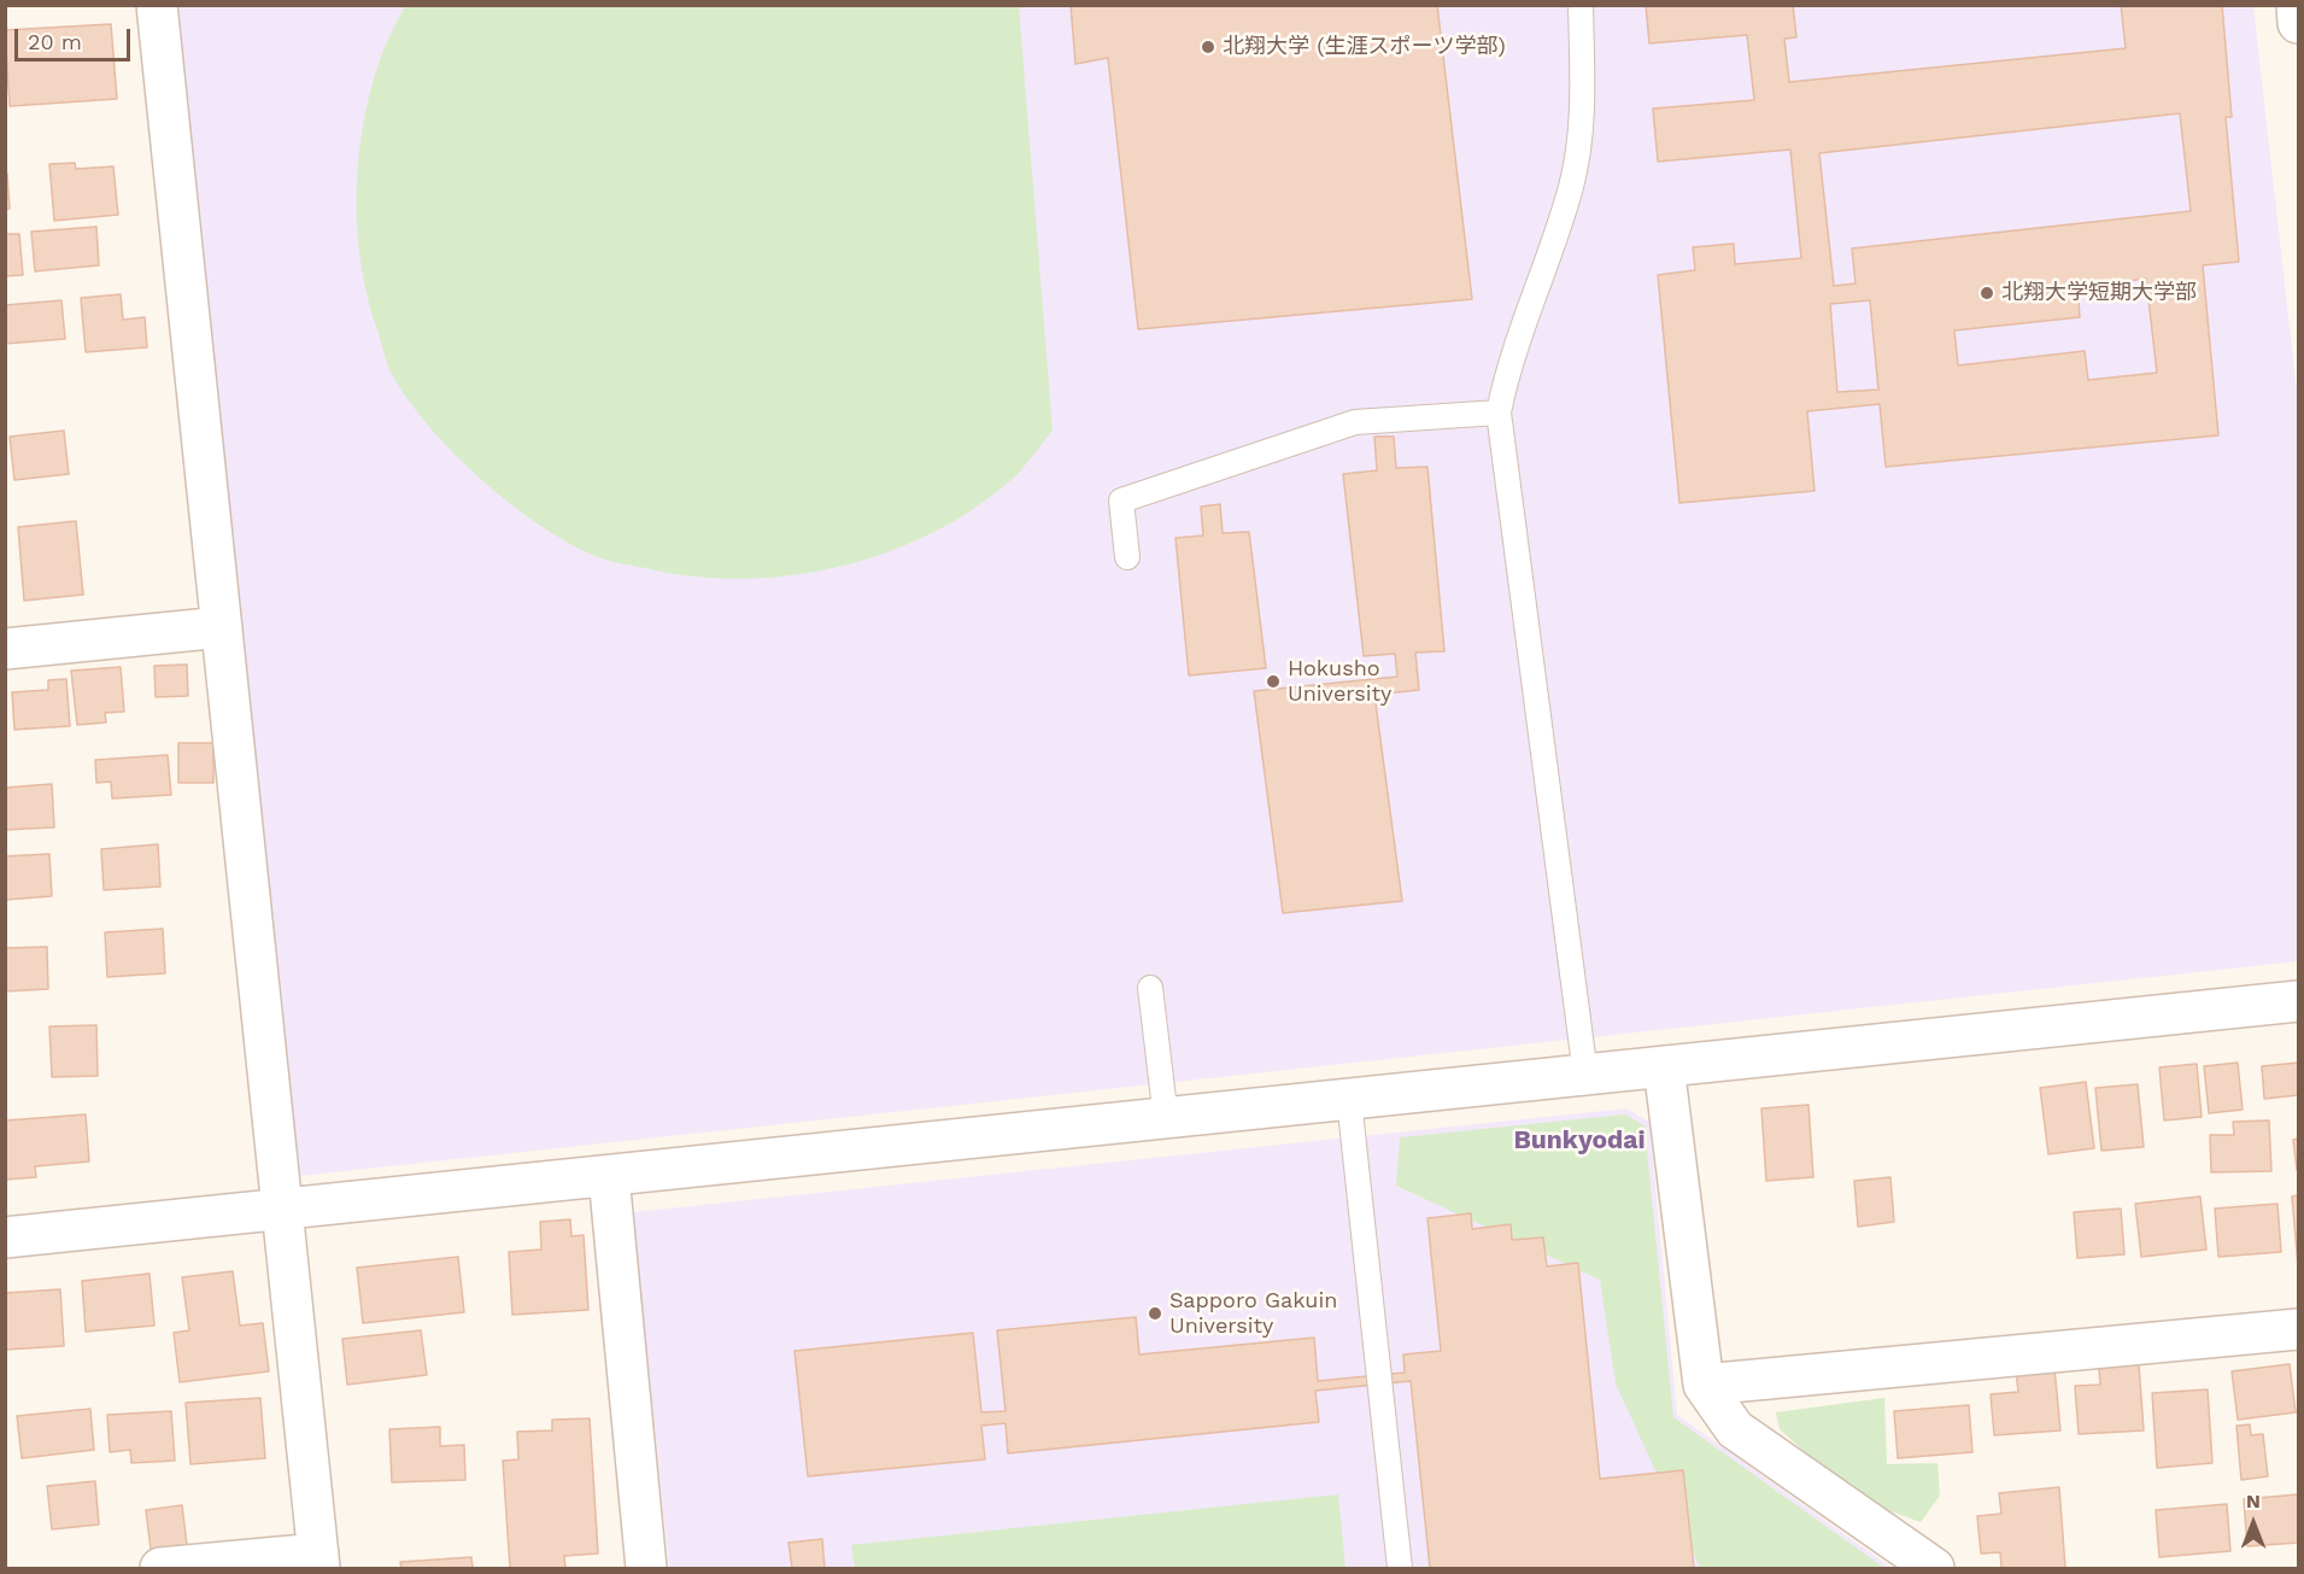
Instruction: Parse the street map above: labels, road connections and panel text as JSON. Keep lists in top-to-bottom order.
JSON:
{
  "districts": ["Bunkyodai"],
  "places": [
    "北翔大学 (生涯スポーツ学部)",
    "北翔大学短期大学部",
    "Hokusho University",
    "Sapporo Gakuin University"
  ],
  "scale_bar": "20 m",
  "north": "top"
}
